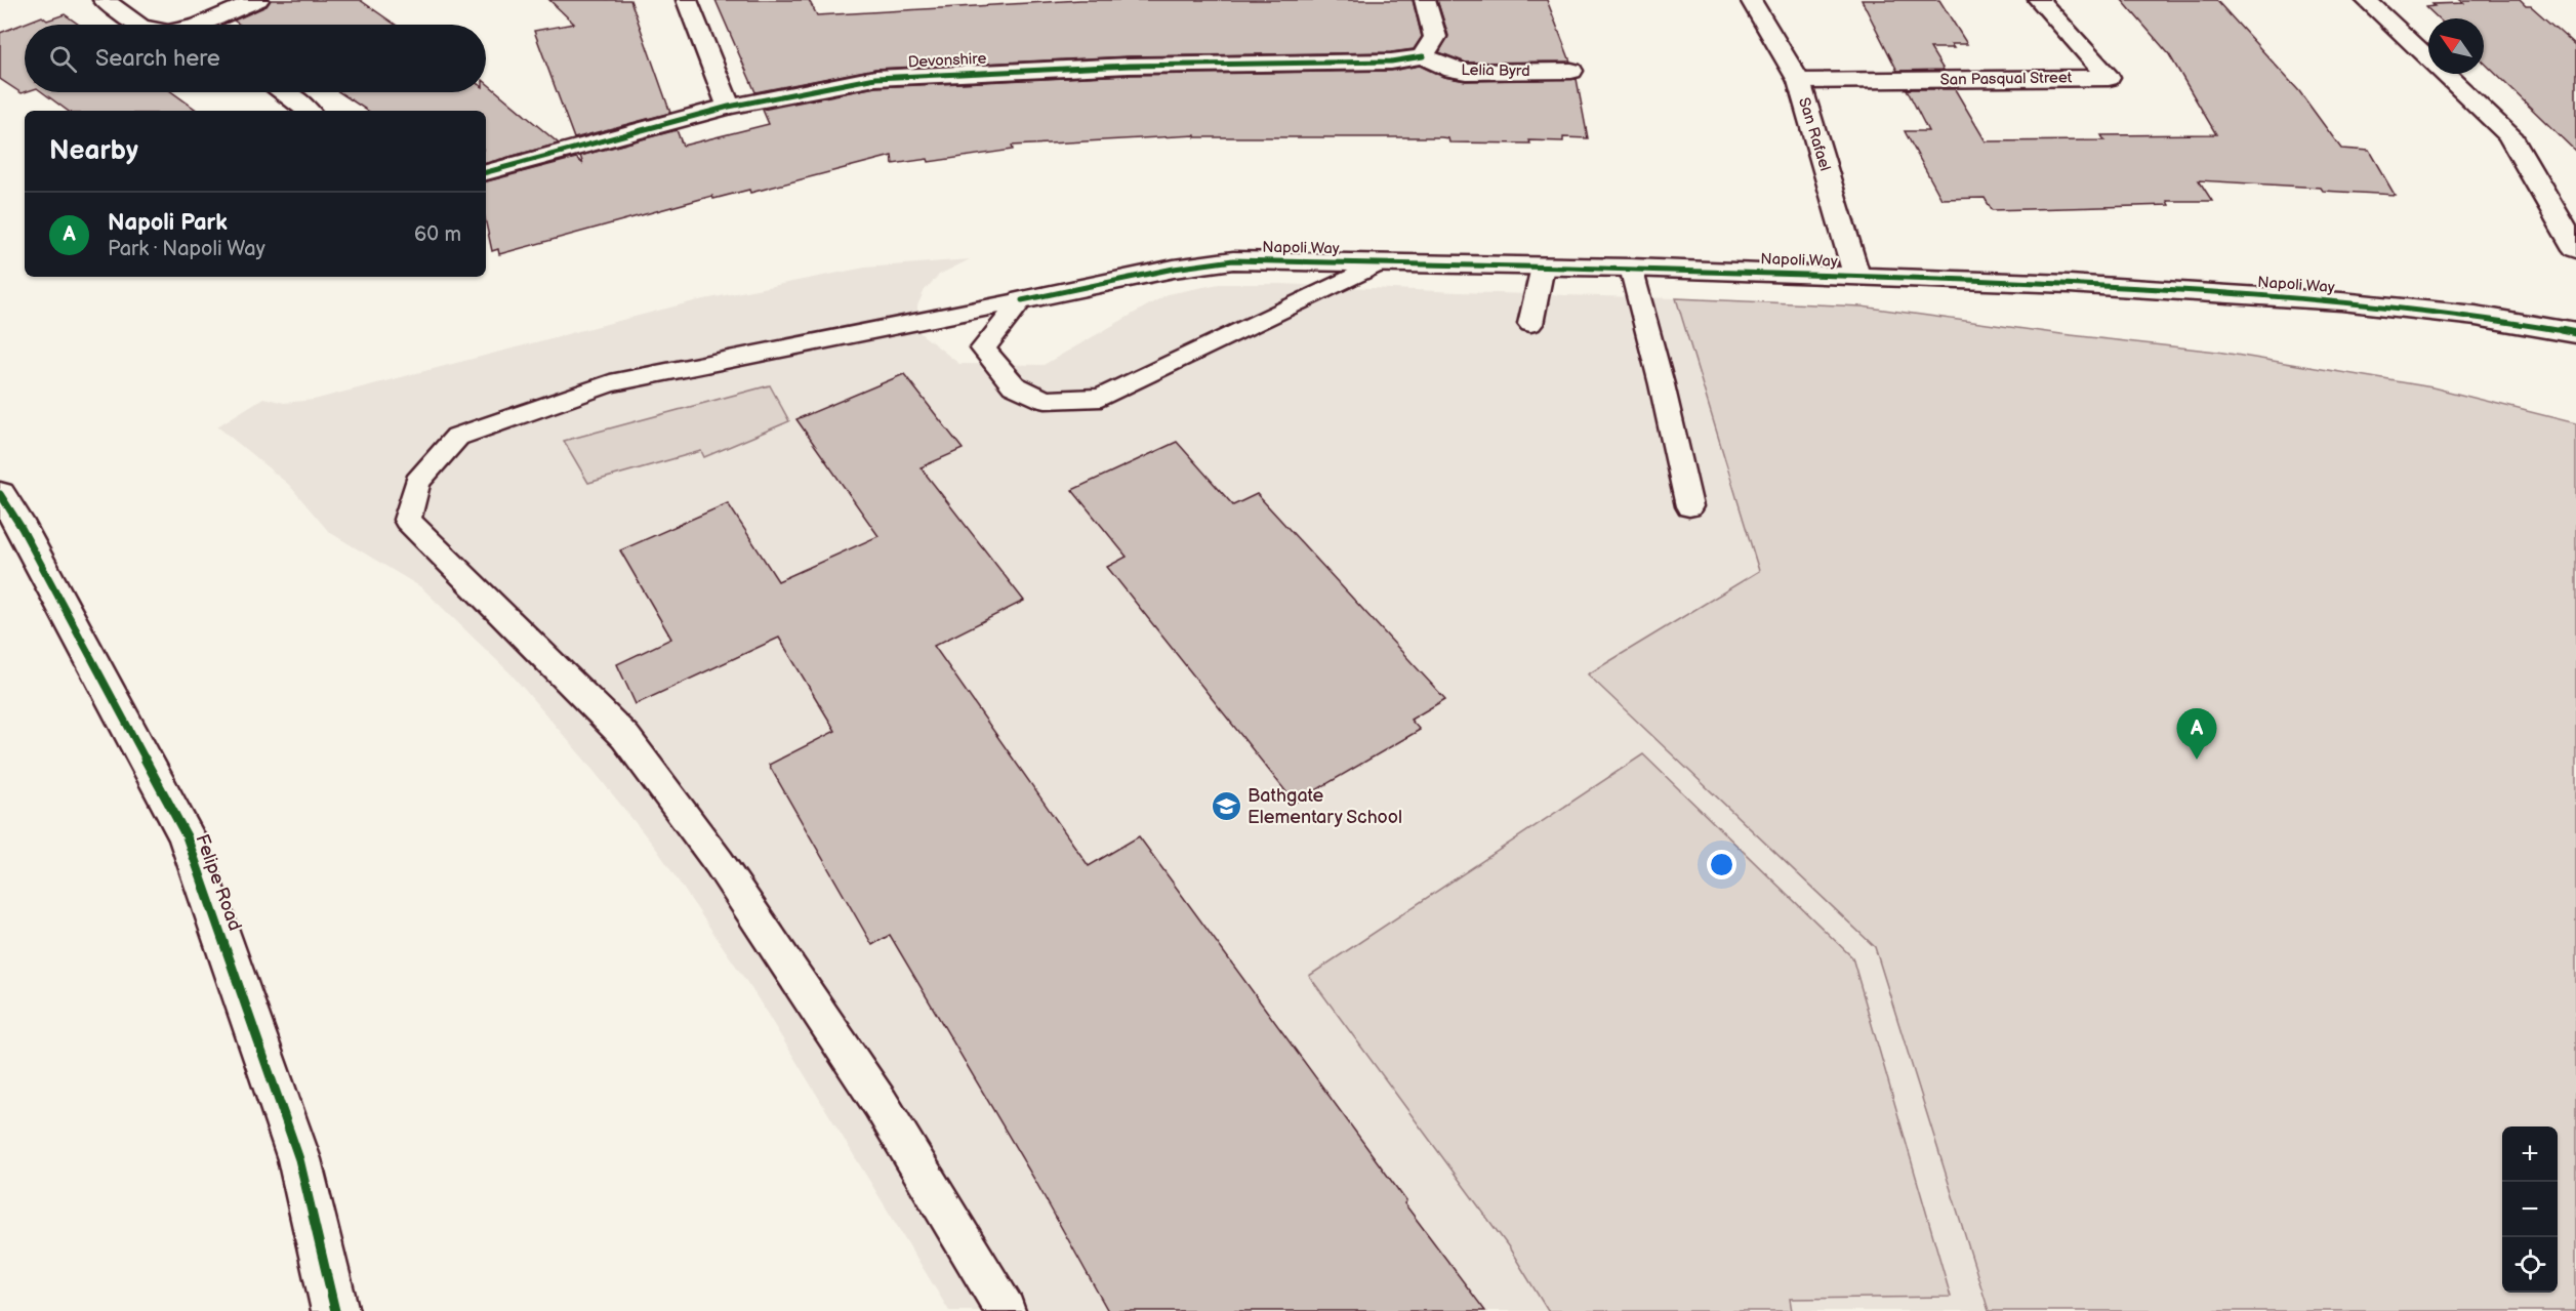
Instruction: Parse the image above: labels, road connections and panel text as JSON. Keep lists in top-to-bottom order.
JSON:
{
  "streets": {
    "street": [
      "Devonshire",
      "Lelia Byrd",
      "San Pasqual Street",
      "San Rafael",
      "Napoli Way",
      "Felipe Road"
    ]
  },
  "crossings": [
    ["Devonshire", "Lelia Byrd"],
    ["San Pasqual Street", "San Rafael"],
    ["San Rafael", "Napoli Way"]
  ],
  "places": {
    "school or university": ["Bathgate Elementary School"]
  },
  "north": "top left",
  "page": {
    "search": "Search here",
    "heading": "Nearby",
    "list": [
      {
        "mark": "A",
        "name": "Napoli Park",
        "note": "Park · Napoli Way",
        "value": "60 m"
      }
    ],
    "pins": "A",
    "map_buttons": ["+", "−"]
  }
}
